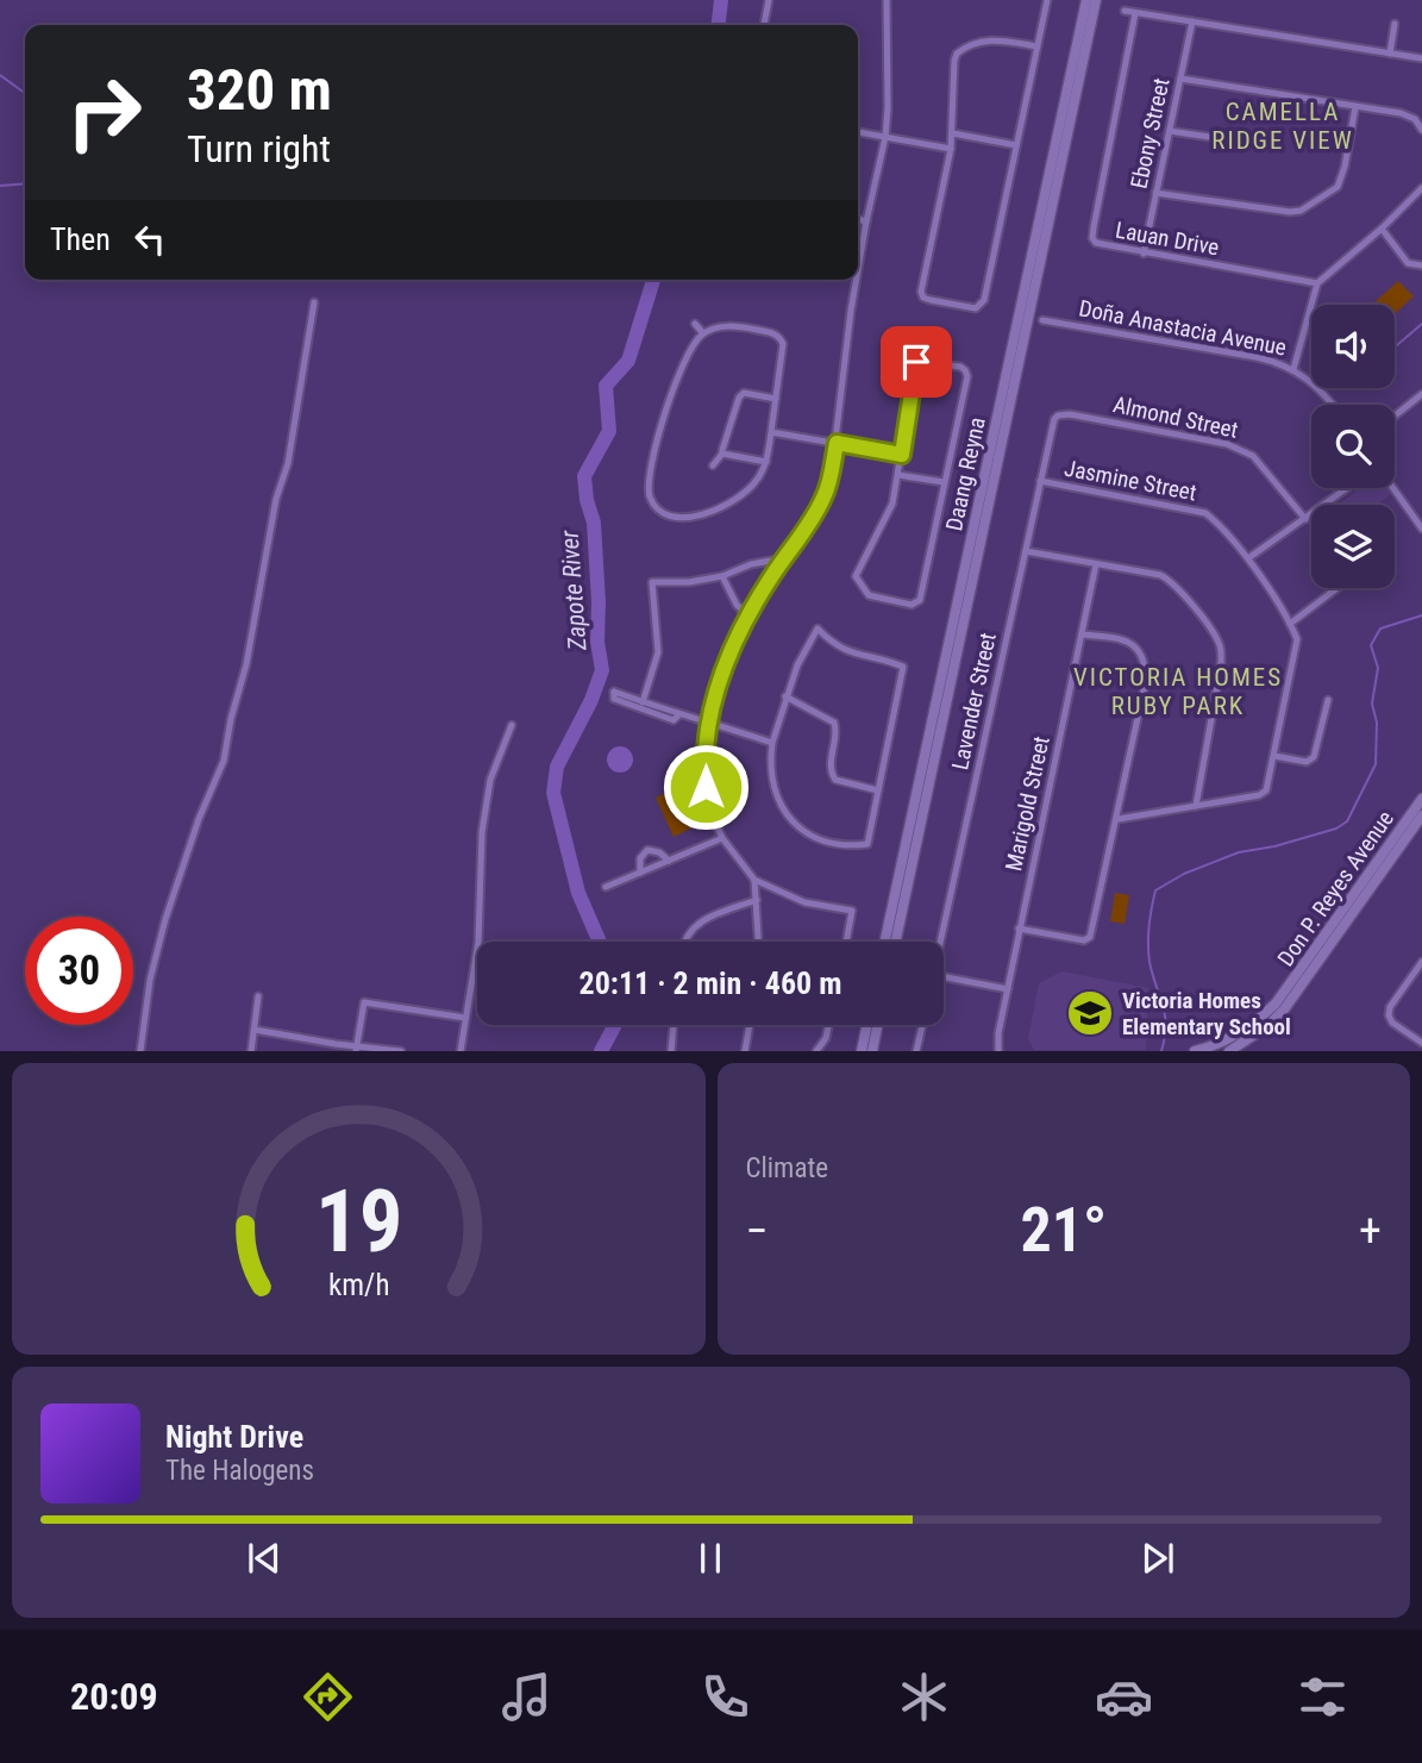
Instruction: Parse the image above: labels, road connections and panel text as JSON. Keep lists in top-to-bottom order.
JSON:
{
  "streets": {
    "main road": ["Daang Reyna", "Don P. Reyes Avenue"],
    "street": [
      "Ebony Street",
      "Lauan Drive",
      "Doña Anastacia Avenue",
      "Almond Street",
      "Jasmine Street",
      "Lavender Street",
      "Marigold Street"
    ]
  },
  "crossings": [
    ["Ebony Street", "Lauan Drive"],
    ["Almond Street", "Lavender Street"],
    ["Jasmine Street", "Lavender Street"]
  ],
  "districts": ["CAMELLA RIDGE VIEW", "VICTORIA HOMES RUBY PARK"],
  "water": ["Zapote River"],
  "places": {
    "school or university": ["Victoria Homes Elementary School"]
  },
  "page": {
    "turn": ["320 m", "Turn right"],
    "then": "Then",
    "limit": "30",
    "trip": "20:11 · 2 min · 460 m",
    "tile": "Climate",
    "heat": ["−", "21°", "+"],
    "song": ["Night Drive", "The Halogens"],
    "tabs": "20:09",
    "gauge": ["19", "km/h"]
  }
}
